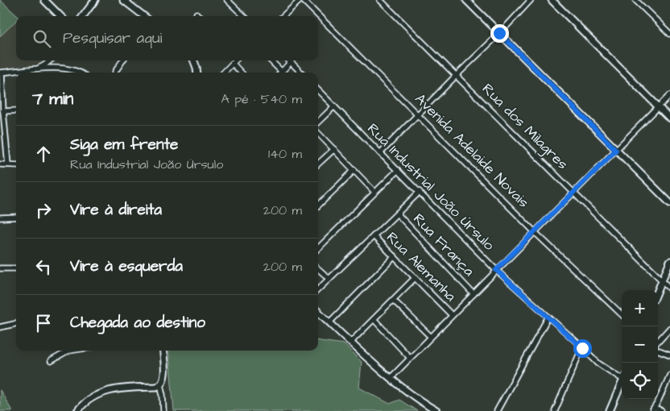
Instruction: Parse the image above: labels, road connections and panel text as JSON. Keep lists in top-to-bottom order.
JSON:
{
  "streets": {
    "street": [
      "Rua dos Milagres",
      "Avenida Adelaide Novais",
      "Rua Industrial João Úrsulo",
      "Rua França",
      "Rua Alemanha"
    ]
  },
  "page": {
    "search": "Pesquisar aqui",
    "heading": ["7 min", "A pé · 540 m"],
    "list": [
      ["Siga em frente", "Rua Industrial João Úrsulo", "140 m"],
      ["Vire à direita", "200 m"],
      ["Vire à esquerda", "200 m"],
      "Chegada ao destino"
    ],
    "map_buttons": ["+", "−"]
  }
}
